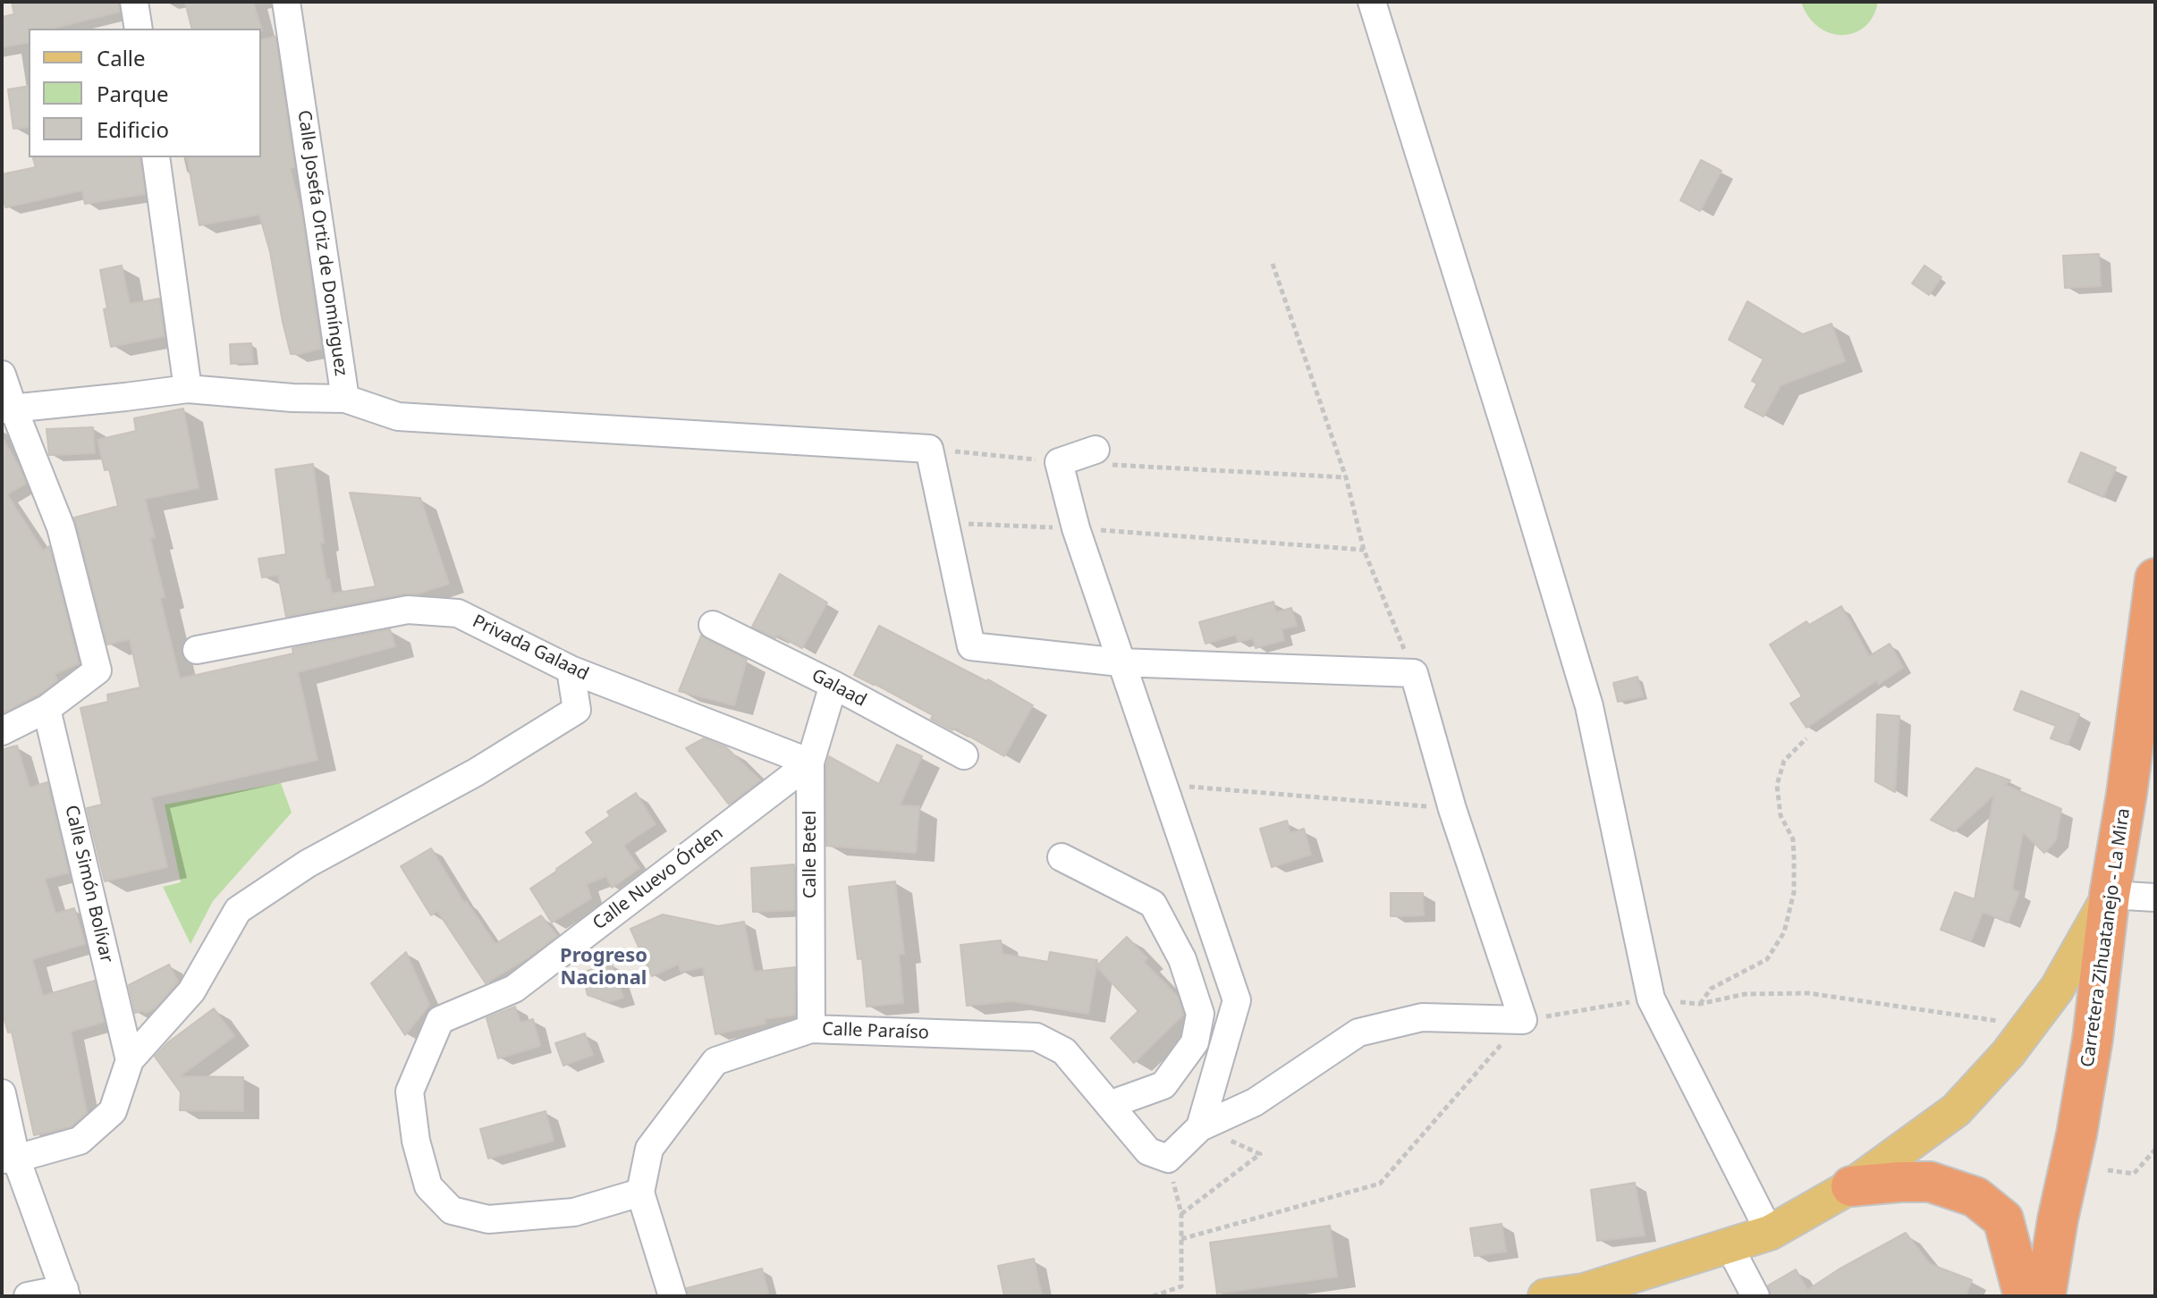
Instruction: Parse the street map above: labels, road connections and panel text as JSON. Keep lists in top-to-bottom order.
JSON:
{
  "streets": {
    "highway": ["Carretera Zihuatanejo - La Mira"],
    "street": [
      "Calle Josefa Ortiz de Domínguez",
      "Privada Galaad",
      "Galaad",
      "Calle Betel",
      "Calle Nuevo Órden",
      "Calle Simón Bolívar",
      "Calle Paraíso"
    ]
  },
  "crossings": [
    ["Privada Galaad", "Calle Betel"],
    ["Privada Galaad", "Calle Nuevo Órden"],
    ["Galaad", "Calle Betel"],
    ["Calle Betel", "Calle Nuevo Órden"],
    ["Calle Betel", "Calle Paraíso"],
    ["Calle Nuevo Órden", "Calle Paraíso"]
  ],
  "districts": ["Progreso Nacional"],
  "legend": ["Calle", "Parque", "Edificio"]
}
